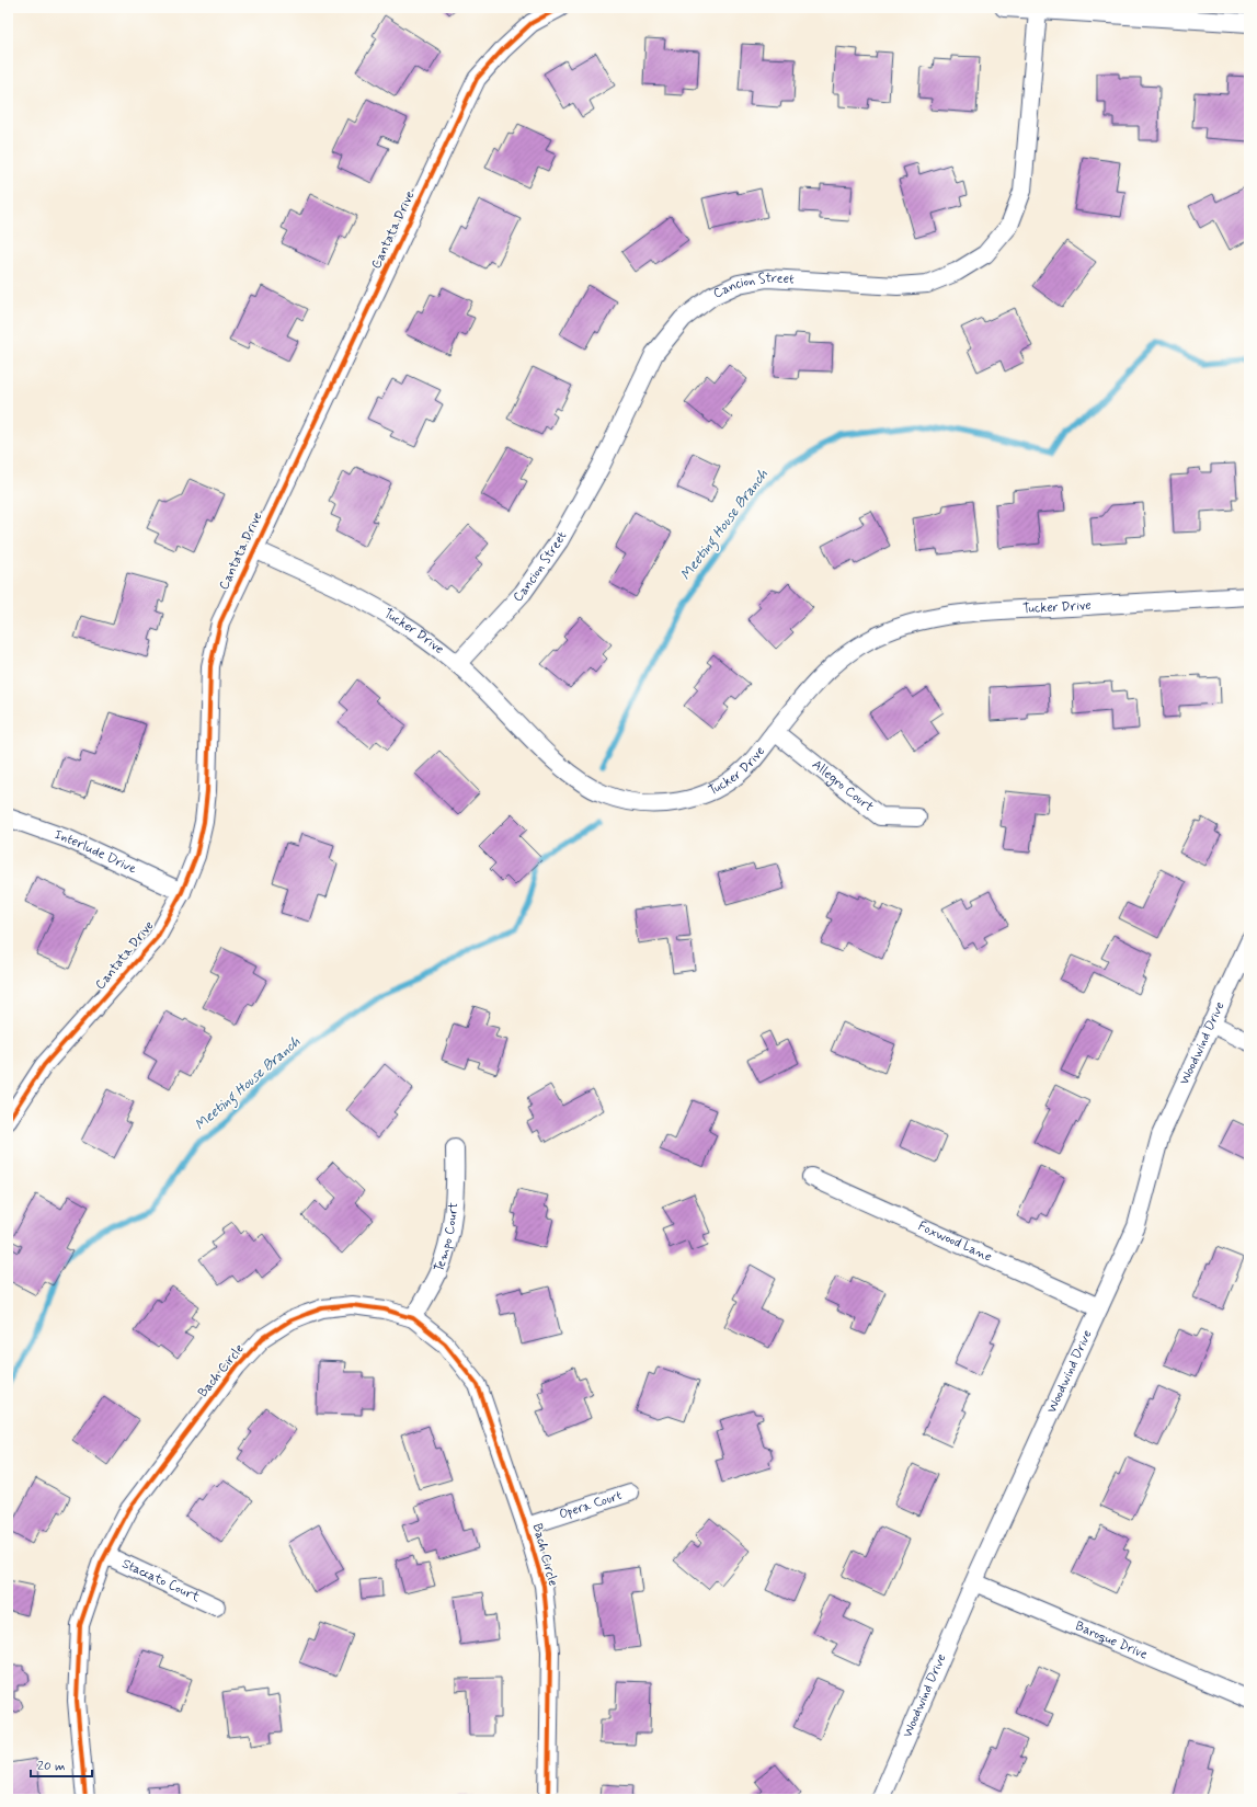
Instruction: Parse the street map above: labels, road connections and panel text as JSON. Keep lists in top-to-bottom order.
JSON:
{
  "streets": {
    "street": [
      "Cantata Drive",
      "Cancion Street",
      "Tucker Drive",
      "Allegro Court",
      "Interlude Drive",
      "Woodwind Drive",
      "Tempo Court",
      "Foxwood Lane",
      "Bach Circle",
      "Opera Court",
      "Staccato Court",
      "Baroque Drive"
    ]
  },
  "crossings": [
    ["Cantata Drive", "Tucker Drive"],
    ["Cantata Drive", "Interlude Drive"],
    ["Cancion Street", "Tucker Drive"],
    ["Tucker Drive", "Allegro Court"],
    ["Woodwind Drive", "Foxwood Lane"],
    ["Woodwind Drive", "Baroque Drive"],
    ["Tempo Court", "Bach Circle"],
    ["Bach Circle", "Opera Court"],
    ["Bach Circle", "Staccato Court"]
  ],
  "water": ["Meeting House Branch"],
  "scale_bar": "20 m"
}
